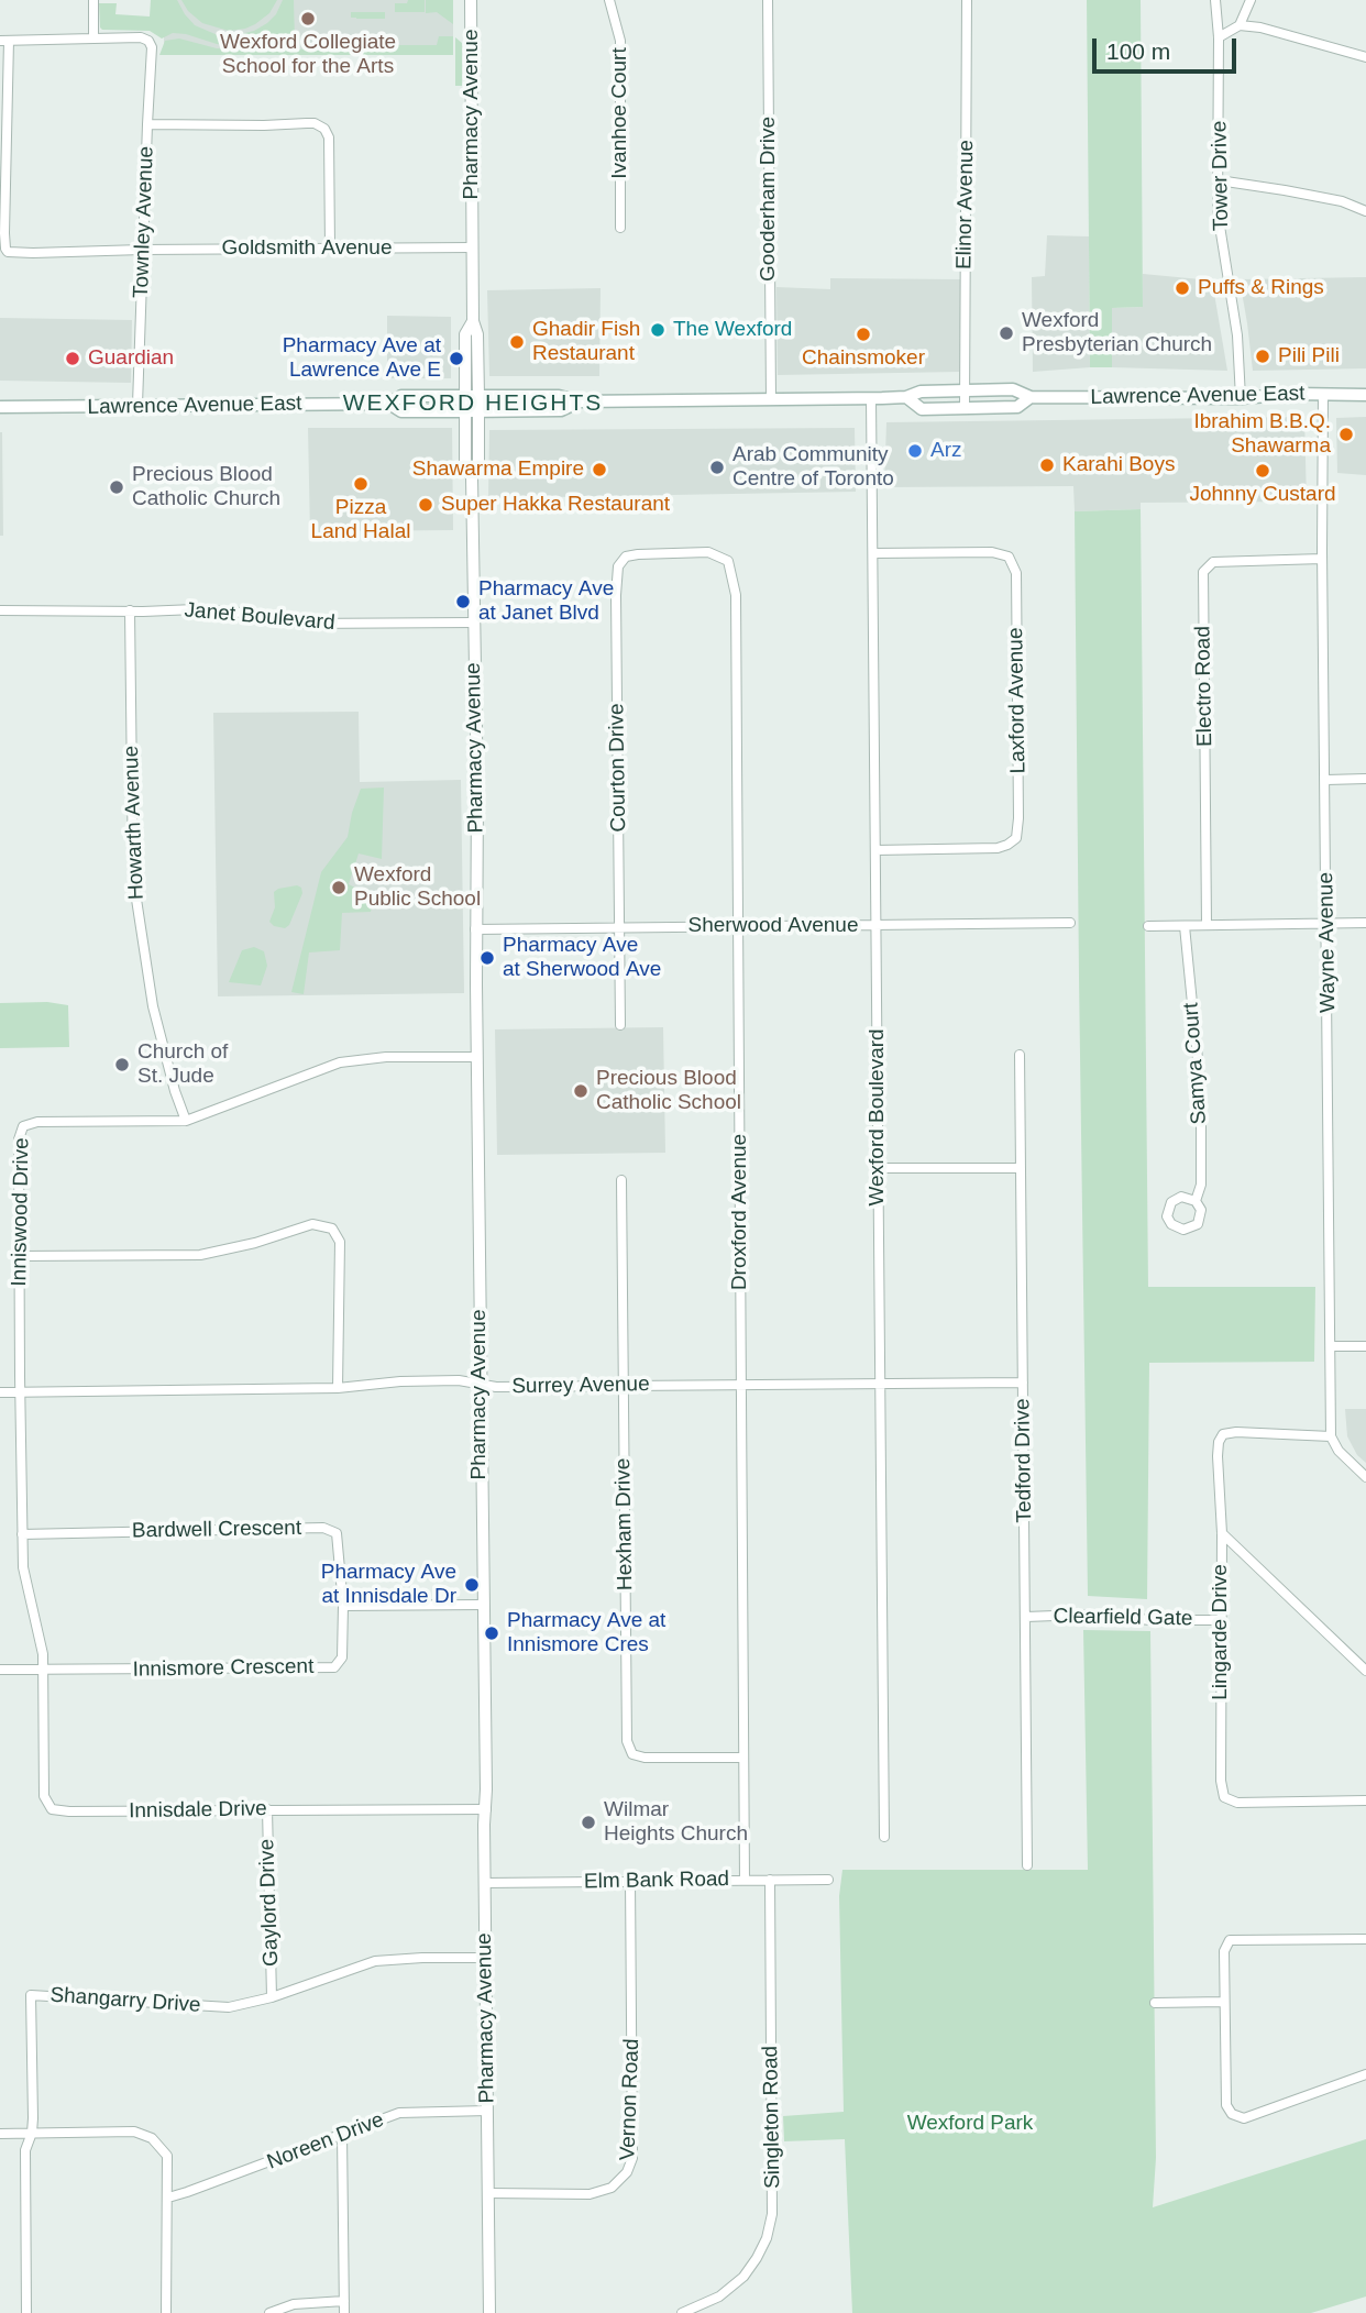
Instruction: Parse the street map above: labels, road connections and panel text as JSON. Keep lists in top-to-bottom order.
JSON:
{
  "streets": {
    "main road": ["Lawrence Avenue East"],
    "street": [
      "Ivanhoe Court",
      "Pharmacy Avenue",
      "Tower Drive",
      "Gooderham Drive",
      "Elinor Avenue",
      "Townley Avenue",
      "Goldsmith Avenue",
      "Janet Boulevard",
      "Electro Road",
      "Laxford Avenue",
      "Courton Drive",
      "Howarth Avenue",
      "Sherwood Avenue",
      "Wayne Avenue",
      "Samya Court",
      "Wexford Boulevard",
      "Inniswood Drive",
      "Droxford Avenue",
      "Surrey Avenue",
      "Tedford Drive",
      "Hexham Drive",
      "Bardwell Crescent",
      "Clearfield Gate",
      "Lingarde Drive",
      "Innismore Crescent",
      "Innisdale Drive",
      "Elm Bank Road",
      "Gaylord Drive",
      "Shangarry Drive",
      "Vernon Road",
      "Singleton Road",
      "Noreen Drive"
    ]
  },
  "crossings": [
    ["Pharmacy Avenue", "Goldsmith Avenue"],
    ["Pharmacy Avenue", "Lawrence Avenue East"],
    ["Pharmacy Avenue", "Janet Boulevard"],
    ["Pharmacy Avenue", "Sherwood Avenue"],
    ["Pharmacy Avenue", "Inniswood Drive"],
    ["Pharmacy Avenue", "Surrey Avenue"],
    ["Pharmacy Avenue", "Innisdale Drive"],
    ["Pharmacy Avenue", "Elm Bank Road"],
    ["Pharmacy Avenue", "Shangarry Drive"],
    ["Pharmacy Avenue", "Vernon Road"],
    ["Pharmacy Avenue", "Noreen Drive"],
    ["Tower Drive", "Lawrence Avenue East"],
    ["Gooderham Drive", "Lawrence Avenue East"],
    ["Elinor Avenue", "Lawrence Avenue East"],
    ["Townley Avenue", "Goldsmith Avenue"],
    ["Townley Avenue", "Lawrence Avenue East"],
    ["Lawrence Avenue East", "Wayne Avenue"],
    ["Lawrence Avenue East", "Wexford Boulevard"],
    ["Janet Boulevard", "Howarth Avenue"],
    ["Electro Road", "Wayne Avenue"],
    ["Laxford Avenue", "Wexford Boulevard"],
    ["Courton Drive", "Sherwood Avenue"],
    ["Courton Drive", "Droxford Avenue"],
    ["Howarth Avenue", "Inniswood Drive"],
    ["Sherwood Avenue", "Wexford Boulevard"],
    ["Sherwood Avenue", "Droxford Avenue"],
    ["Wayne Avenue", "Lingarde Drive"],
    ["Wexford Boulevard", "Surrey Avenue"],
    ["Inniswood Drive", "Surrey Avenue"],
    ["Inniswood Drive", "Bardwell Crescent"],
    ["Inniswood Drive", "Innismore Crescent"],
    ["Inniswood Drive", "Innisdale Drive"],
    ["Droxford Avenue", "Surrey Avenue"],
    ["Droxford Avenue", "Hexham Drive"],
    ["Droxford Avenue", "Elm Bank Road"],
    ["Surrey Avenue", "Tedford Drive"],
    ["Surrey Avenue", "Hexham Drive"],
    ["Tedford Drive", "Clearfield Gate"],
    ["Bardwell Crescent", "Innismore Crescent"],
    ["Clearfield Gate", "Lingarde Drive"],
    ["Innismore Crescent", "Innisdale Drive"],
    ["Innisdale Drive", "Gaylord Drive"],
    ["Elm Bank Road", "Vernon Road"],
    ["Elm Bank Road", "Singleton Road"],
    ["Gaylord Drive", "Shangarry Drive"]
  ],
  "districts": ["WEXFORD HEIGHTS"],
  "parks": ["Wexford Park"],
  "places": [
    "Wexford Collegiate School for the Arts",
    "Puffs & Rings",
    "The Wexford",
    "Wexford Presbyterian Church",
    "Chainsmoker",
    "Ghadir Fish Restaurant",
    "Pili Pili",
    "Guardian",
    "Pharmacy Ave at Lawrence Ave E",
    "Ibrahim B.B.Q. Shawarma",
    "Arz",
    "Karahi Boys",
    "Arab Community Centre of Toronto",
    "Shawarma Empire",
    "Johnny Custard",
    "Pizza Land Halal",
    "Precious Blood Catholic Church",
    "Super Hakka Restaurant",
    "Pharmacy Ave at Janet Blvd",
    "Wexford Public School",
    "Pharmacy Ave at Sherwood Ave",
    "Church of St. Jude",
    "Precious Blood Catholic School",
    "Pharmacy Ave at Innisdale Dr",
    "Pharmacy Ave at Innismore Cres",
    "Wilmar Heights Church"
  ],
  "scale_bar": "100 m"
}
